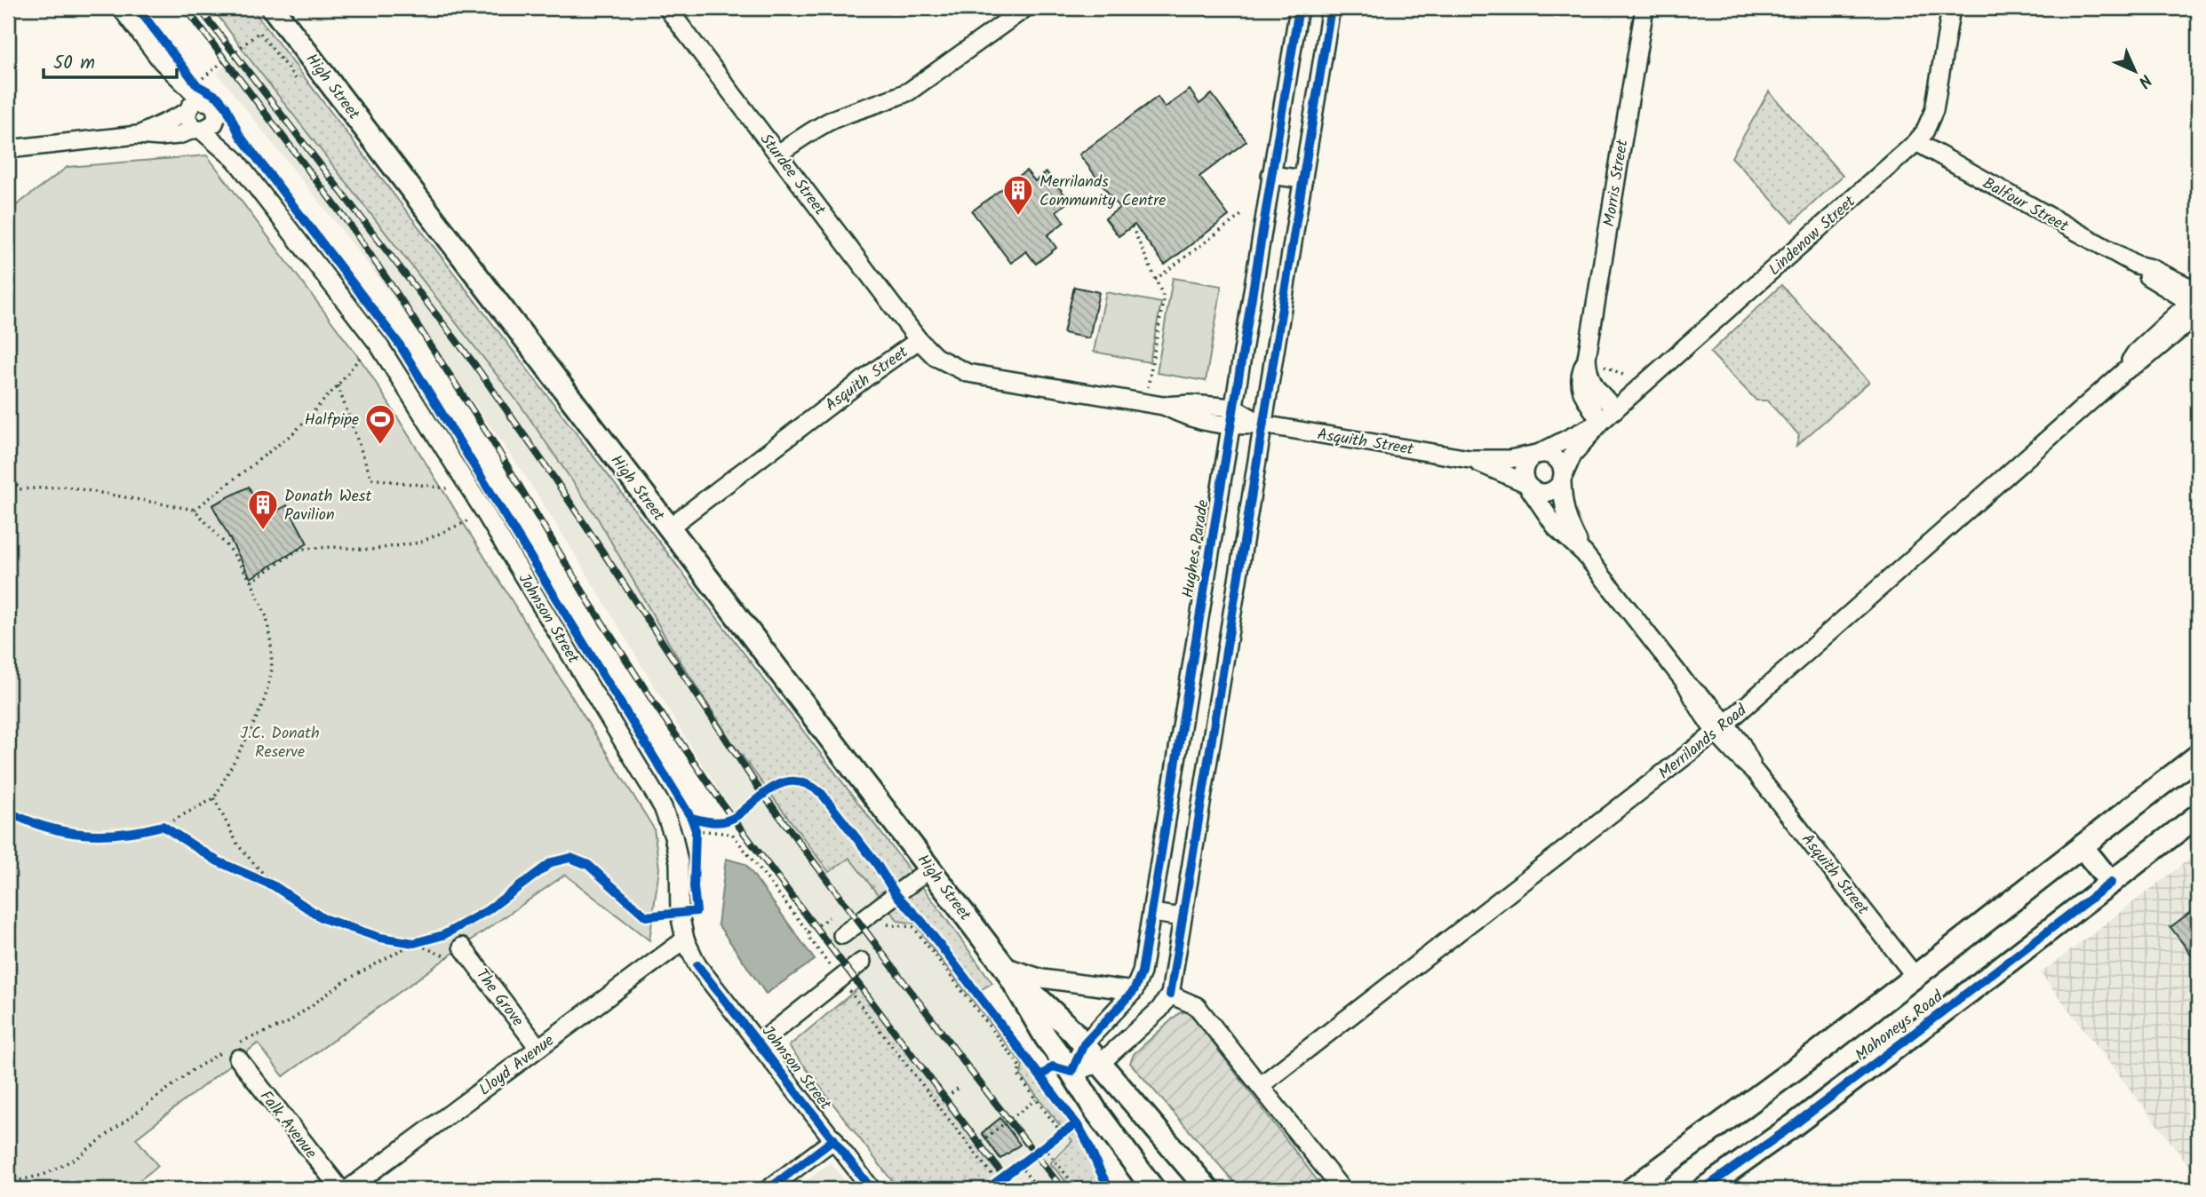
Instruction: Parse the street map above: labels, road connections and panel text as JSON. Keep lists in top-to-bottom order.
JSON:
{
  "streets": {
    "main road": ["High Street", "Mahoneys Road"],
    "street": [
      "Sturdee Street",
      "Morris Street",
      "Balfour Street",
      "Lindenow Street",
      "Asquith Street",
      "Hughes Parade",
      "Johnson Street",
      "Merrilands Road",
      "The Grove",
      "Lloyd Avenue",
      "Falk Avenue"
    ]
  },
  "crossings": [
    ["High Street", "Asquith Street"],
    ["High Street", "Hughes Parade"],
    ["Sturdee Street", "Asquith Street"],
    ["Morris Street", "Lindenow Street"],
    ["Balfour Street", "Lindenow Street"],
    ["Balfour Street", "Merrilands Road"],
    ["Lindenow Street", "Asquith Street"],
    ["Asquith Street", "Hughes Parade"],
    ["Asquith Street", "Merrilands Road"],
    ["Asquith Street", "Mahoneys Road"],
    ["Johnson Street", "Lloyd Avenue"],
    ["The Grove", "Lloyd Avenue"]
  ],
  "parks": ["J.C. Donath Reserve"],
  "places": {
    "building": ["Merrilands Community Centre", "Donath West Pavilion"],
    "sports": ["Halfpipe"]
  },
  "scale_bar": "50 m",
  "north": "bottom right"
}
